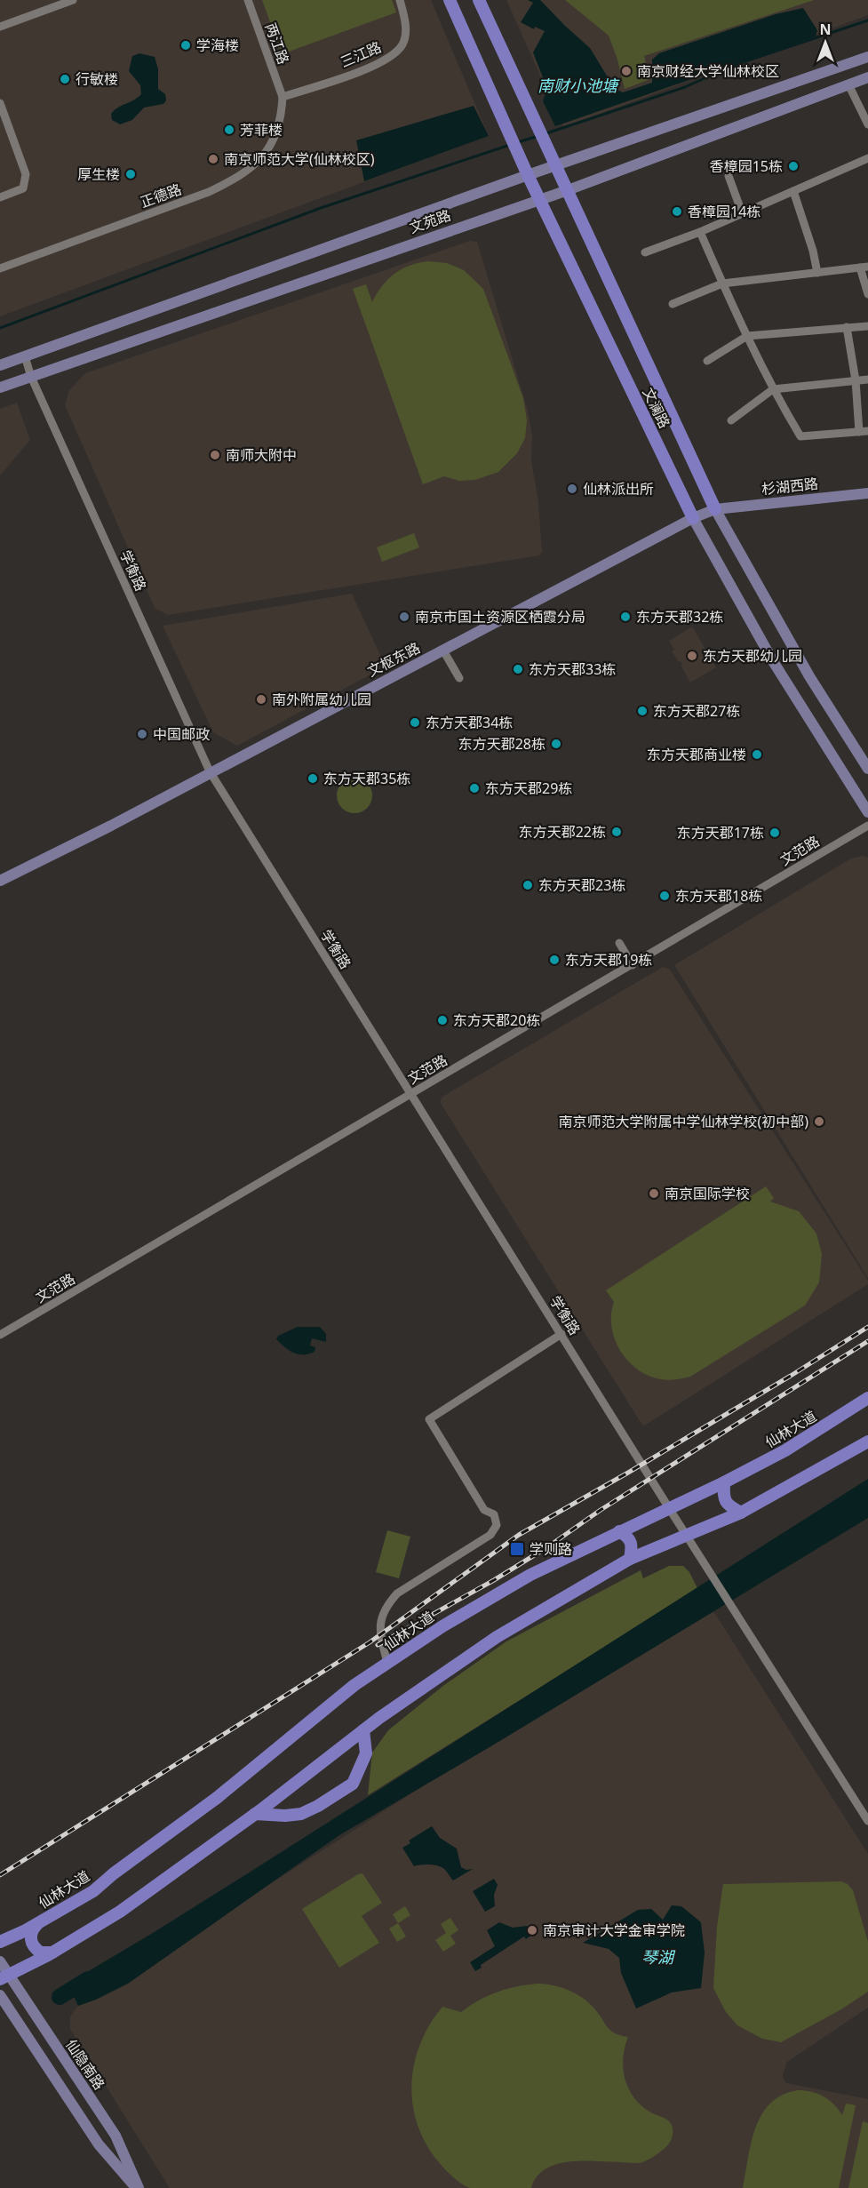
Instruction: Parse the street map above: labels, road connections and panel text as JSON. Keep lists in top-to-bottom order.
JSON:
{
  "streets": {
    "main road": [
      "文苑路",
      "文澜路",
      "杉湖西路",
      "文枢东路",
      "仙林大道",
      "仙隐南路"
    ],
    "street": [
      "两江路",
      "三江路",
      "正德路",
      "学衡路",
      "文范路"
    ]
  },
  "crossings": [
    ["两江路", "三江路"],
    ["两江路", "正德路"],
    ["三江路", "正德路"],
    ["文苑路", "文澜路"],
    ["文苑路", "学衡路"],
    ["文澜路", "杉湖西路"],
    ["文澜路", "文枢东路"],
    ["杉湖西路", "文枢东路"],
    ["学衡路", "文枢东路"],
    ["学衡路", "文范路"],
    ["学衡路", "仙林大道"]
  ],
  "water": ["南财小池塘", "琴湖"],
  "places": {
    "other": [
      "学海楼",
      "南京财经大学仙林校区",
      "行敏楼",
      "芳菲楼",
      "南京师范大学(仙林校区)",
      "香樟园15栋",
      "厚生楼",
      "香樟园14栋",
      "南师大附中",
      "仙林派出所",
      "南京市国土资源区栖霞分局",
      "东方天郡32栋",
      "东方天郡幼儿园",
      "东方天郡33栋",
      "南外附属幼儿园",
      "东方天郡27栋",
      "东方天郡34栋",
      "中国邮政",
      "东方天郡28栋",
      "东方天郡商业楼",
      "东方天郡35栋",
      "东方天郡29栋",
      "东方天郡22栋",
      "东方天郡17栋",
      "东方天郡23栋",
      "东方天郡18栋",
      "东方天郡19栋",
      "东方天郡20栋",
      "南京师范大学附属中学仙林学校(初中部)",
      "南京国际学校",
      "南京审计大学金审学院"
    ],
    "transit": ["学则路"]
  },
  "north": "top"
}
